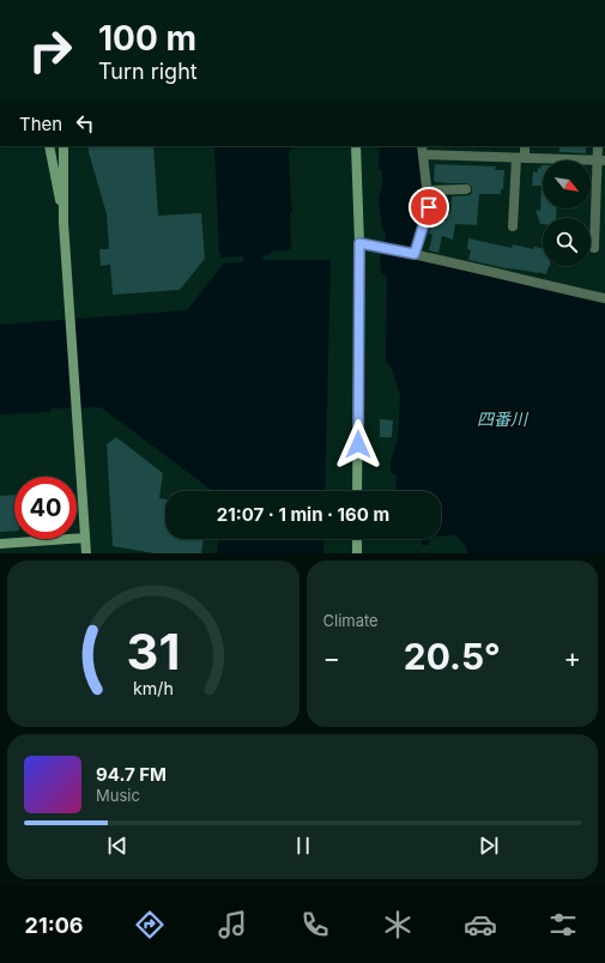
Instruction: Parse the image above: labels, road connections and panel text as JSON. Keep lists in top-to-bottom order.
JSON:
{
  "water": ["四番川"],
  "north": "bottom right",
  "page": {
    "turn": ["100 m", "Turn right"],
    "then": "Then",
    "limit": "40",
    "trip": "21:07 · 1 min · 160 m",
    "tile": "Climate",
    "heat": ["−", "20.5°", "+"],
    "song": ["94.7 FM", "Music"],
    "tabs": "21:06",
    "gauge": ["31", "km/h"]
  }
}
